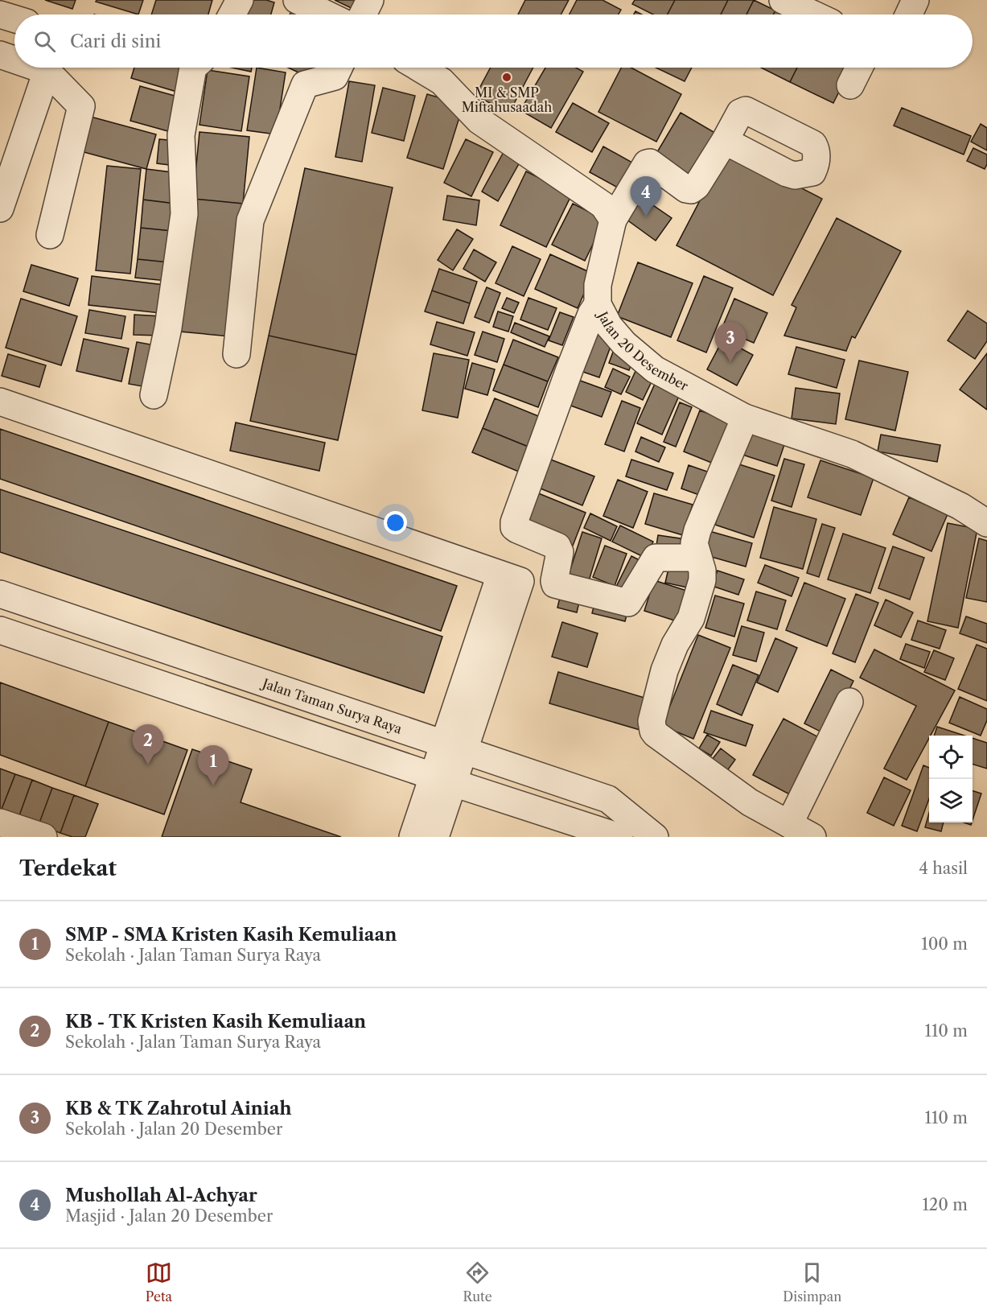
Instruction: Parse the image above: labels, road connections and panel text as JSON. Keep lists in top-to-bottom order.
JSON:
{
  "streets": {
    "street": ["Jalan 20 Desember", "Jalan Taman Surya Raya"]
  },
  "places": ["MI & SMP Miftahusaadah"],
  "page": {
    "search": "Cari di sini",
    "pins": [
      "4",
      "3",
      "2",
      "1"
    ],
    "heading": ["Terdekat", "4 hasil"],
    "list": [
      {
        "mark": "1",
        "name": "SMP - SMA Kristen Kasih Kemuliaan",
        "note": "Sekolah · Jalan Taman Surya Raya",
        "value": "100 m"
      },
      {
        "mark": "2",
        "name": "KB - TK Kristen Kasih Kemuliaan",
        "note": "Sekolah · Jalan Taman Surya Raya",
        "value": "110 m"
      },
      {
        "mark": "3",
        "name": "KB & TK Zahrotul Ainiah",
        "note": "Sekolah · Jalan 20 Desember",
        "value": "110 m"
      },
      {
        "mark": "4",
        "name": "Mushollah Al-Achyar",
        "note": "Masjid · Jalan 20 Desember",
        "value": "120 m"
      }
    ],
    "nav": ["Peta", "Rute", "Disimpan"]
  }
}
